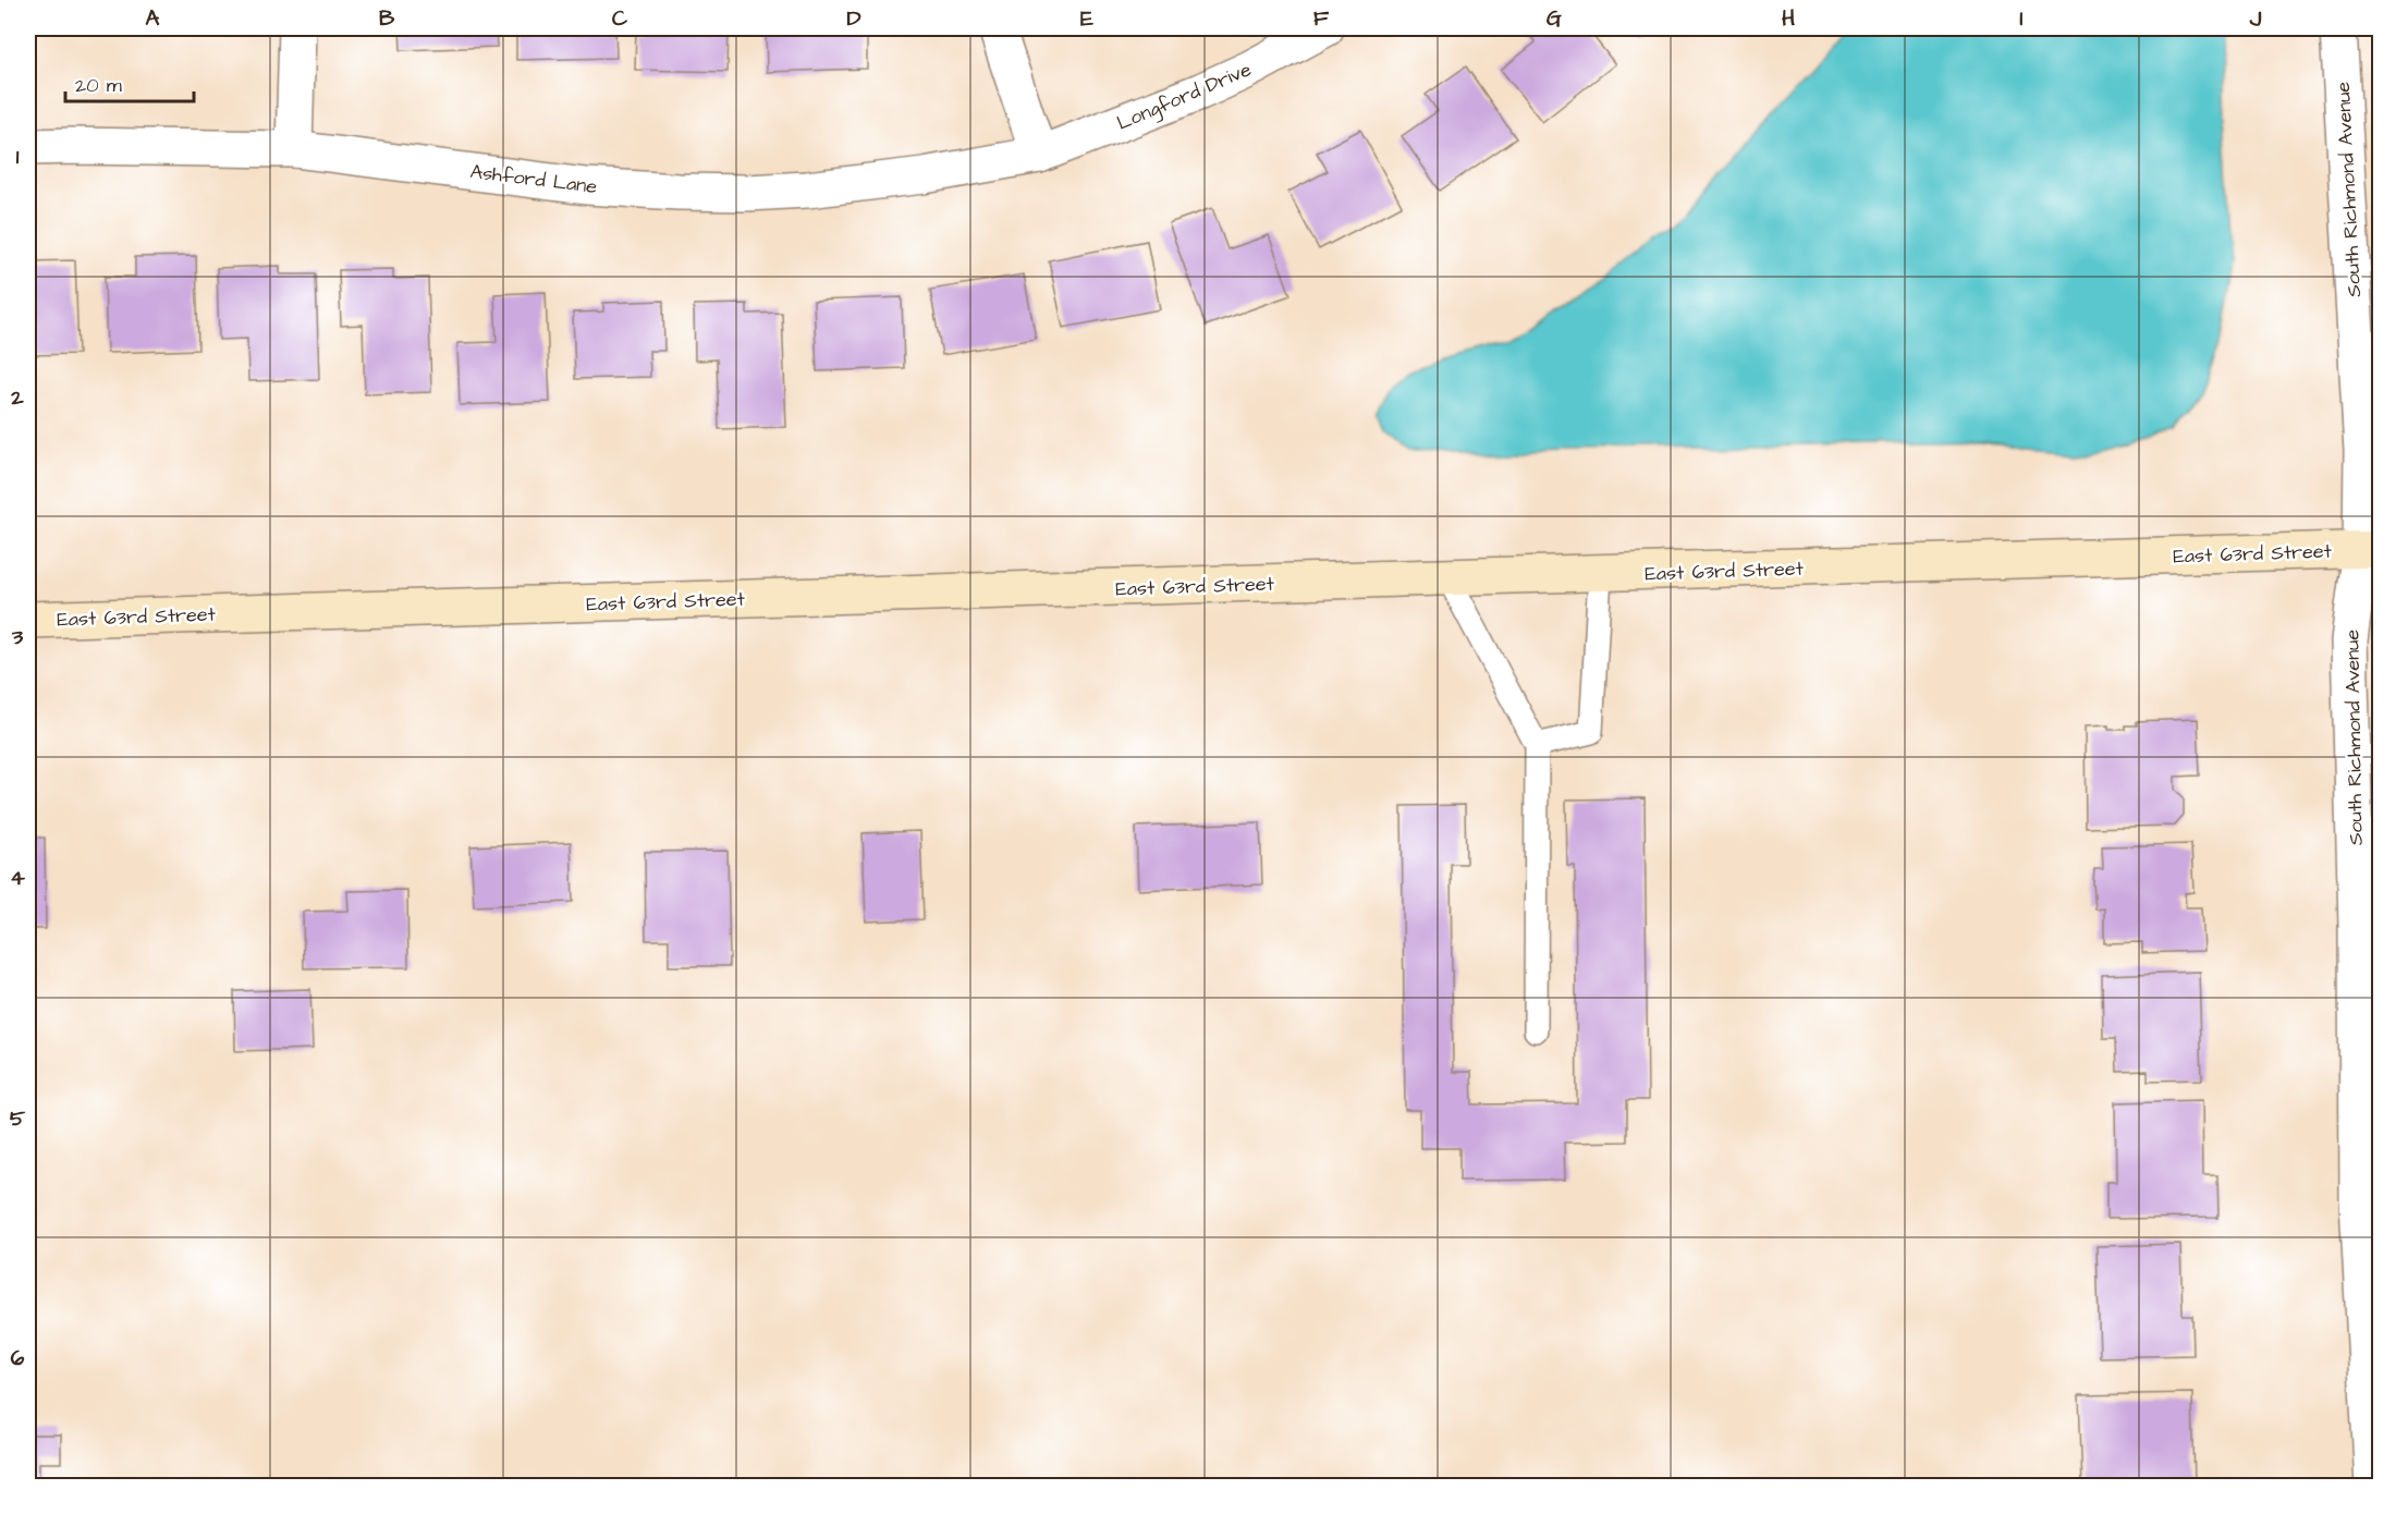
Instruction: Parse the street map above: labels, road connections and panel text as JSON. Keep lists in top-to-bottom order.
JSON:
{
  "streets": {
    "main road": ["East 63rd Street"],
    "street": ["Longford Drive", "Ashford Lane", "South Richmond Avenue"]
  },
  "crossings": [
    ["Longford Drive", "Ashford Lane"],
    ["South Richmond Avenue", "East 63rd Street"]
  ],
  "scale_bar": "20 m",
  "grid": {
    "columns": [
      "A",
      "B",
      "C",
      "D",
      "E",
      "F",
      "G",
      "H",
      "I",
      "J"
    ],
    "rows": [
      "1",
      "2",
      "3",
      "4",
      "5",
      "6"
    ]
  }
}
